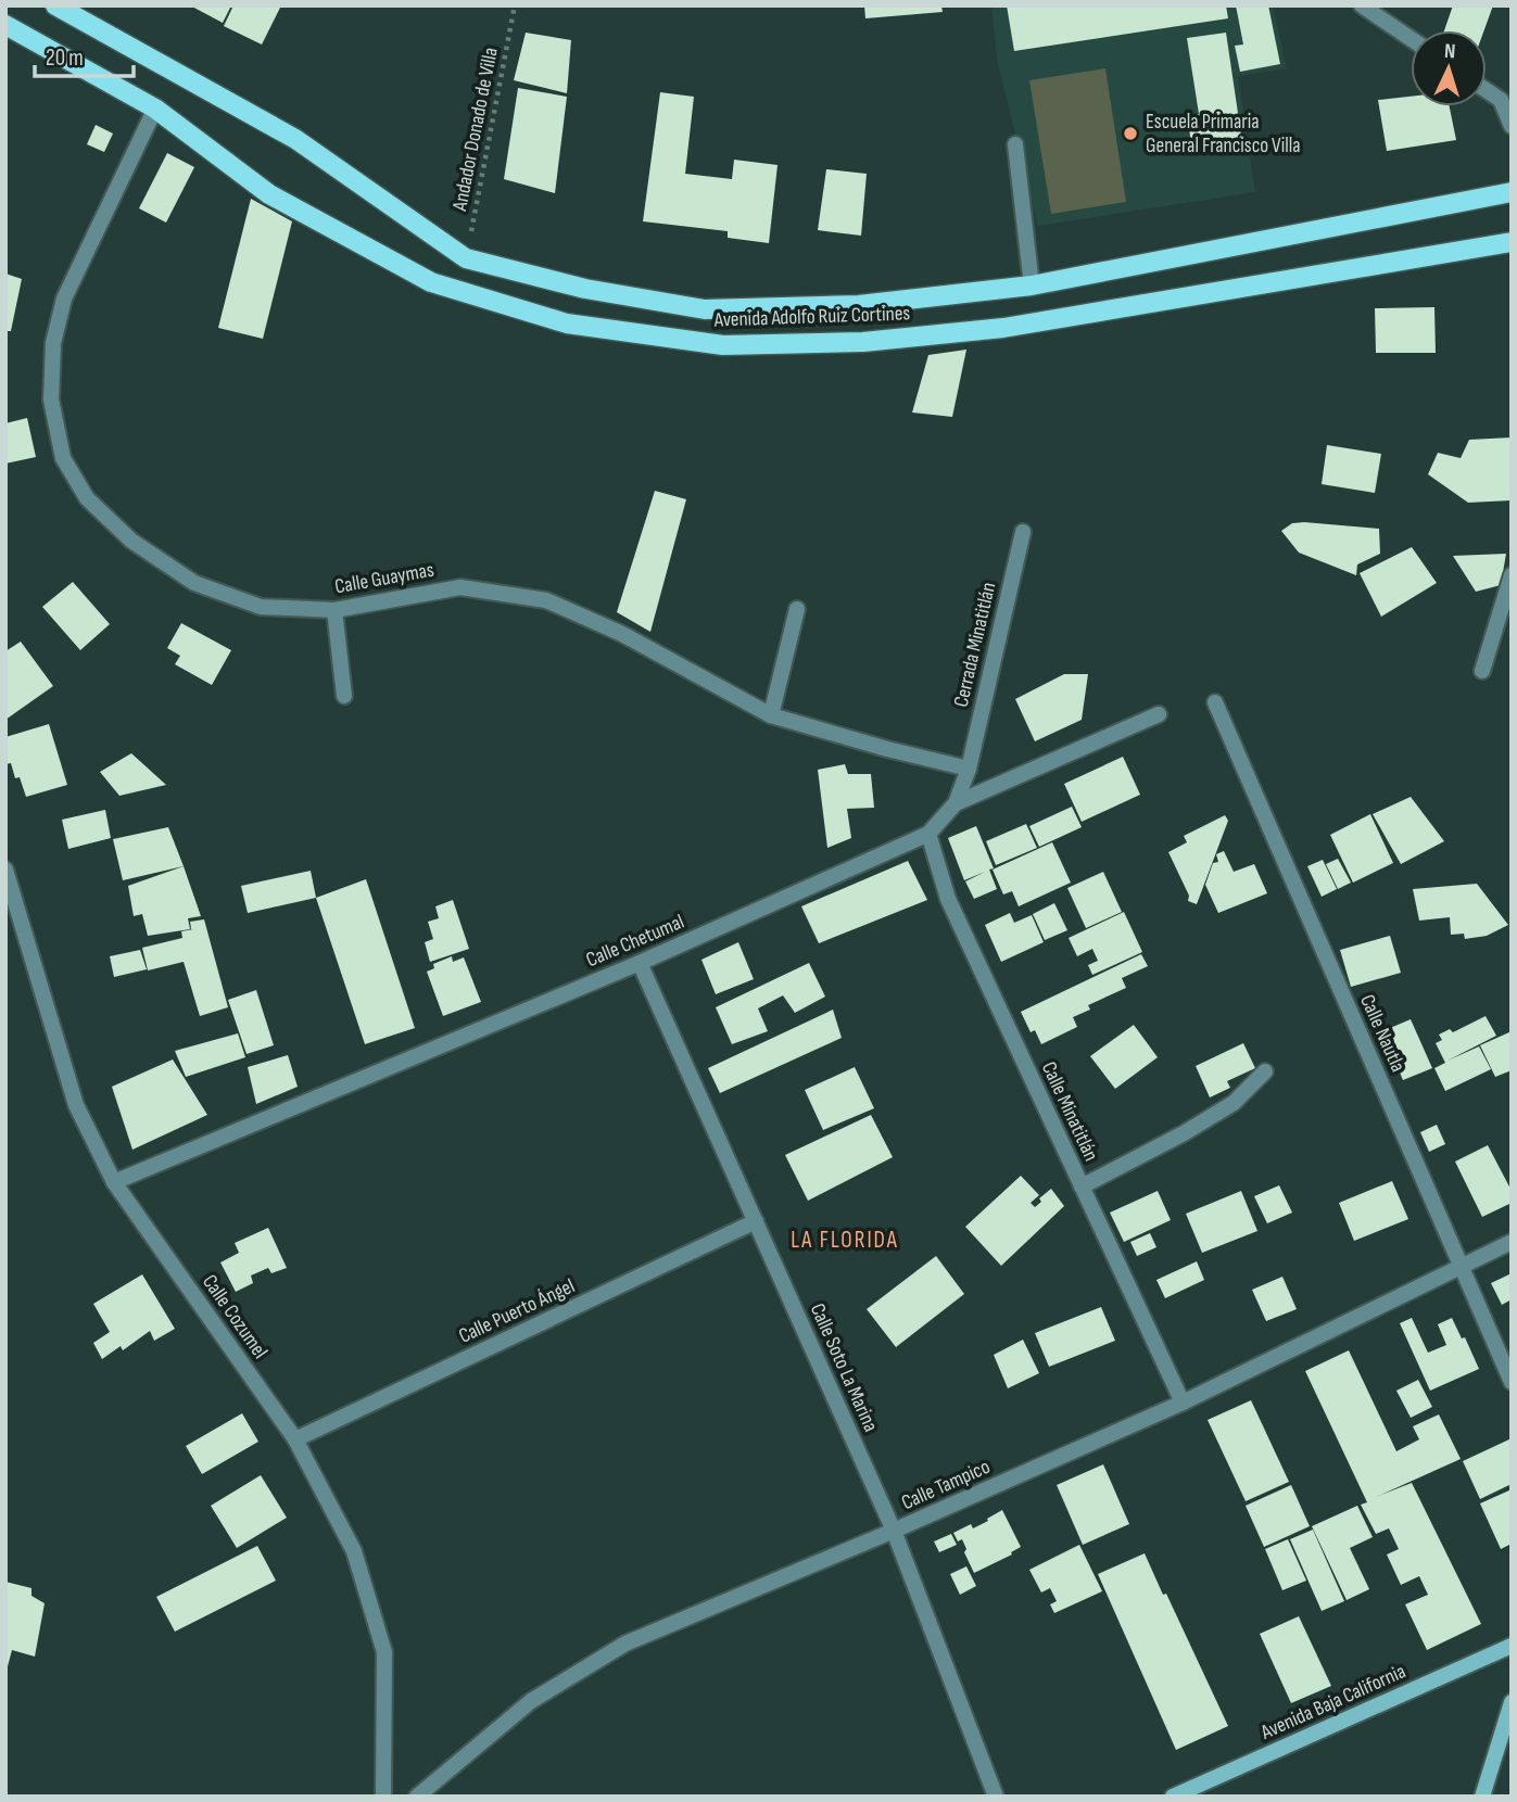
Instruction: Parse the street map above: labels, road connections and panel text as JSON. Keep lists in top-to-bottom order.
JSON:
{
  "streets": {
    "main road": ["Avenida Adolfo Ruiz Cortines", "Avenida Baja California"],
    "street": [
      "Calle Guaymas",
      "Cerrada Minatitlán",
      "Calle Chetumal",
      "Calle Nautla",
      "Calle Minatitlán",
      "Calle Puerto Ángel",
      "Calle Cozumel",
      "Calle Soto La Marina",
      "Calle Tampico"
    ],
    "path": ["Andador Donado de Villa"]
  },
  "crossings": [
    ["Andador Donado de Villa", "Avenida Adolfo Ruiz Cortines"],
    ["Avenida Adolfo Ruiz Cortines", "Calle Guaymas"],
    ["Calle Guaymas", "Cerrada Minatitlán"],
    ["Calle Chetumal", "Calle Minatitlán"],
    ["Calle Chetumal", "Calle Cozumel"],
    ["Calle Chetumal", "Calle Soto La Marina"],
    ["Calle Nautla", "Calle Tampico"],
    ["Calle Minatitlán", "Calle Tampico"],
    ["Calle Puerto Ángel", "Calle Cozumel"],
    ["Calle Puerto Ángel", "Calle Soto La Marina"],
    ["Calle Soto La Marina", "Calle Tampico"]
  ],
  "districts": ["LA FLORIDA"],
  "places": ["Escuela Primaria General Francisco Villa"],
  "scale_bar": "20 m",
  "north": "top"
}
